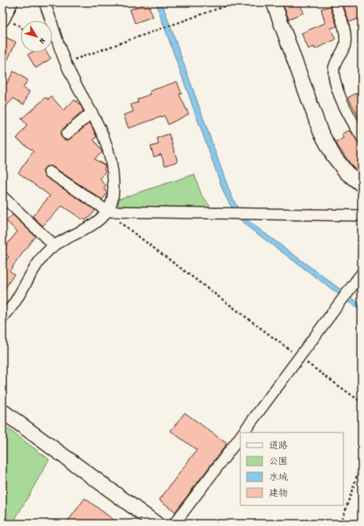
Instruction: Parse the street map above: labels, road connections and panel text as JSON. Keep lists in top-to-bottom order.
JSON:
{
  "legend": [
    "道路",
    "公園",
    "水域",
    "建物"
  ],
  "north": "bottom right"
}
